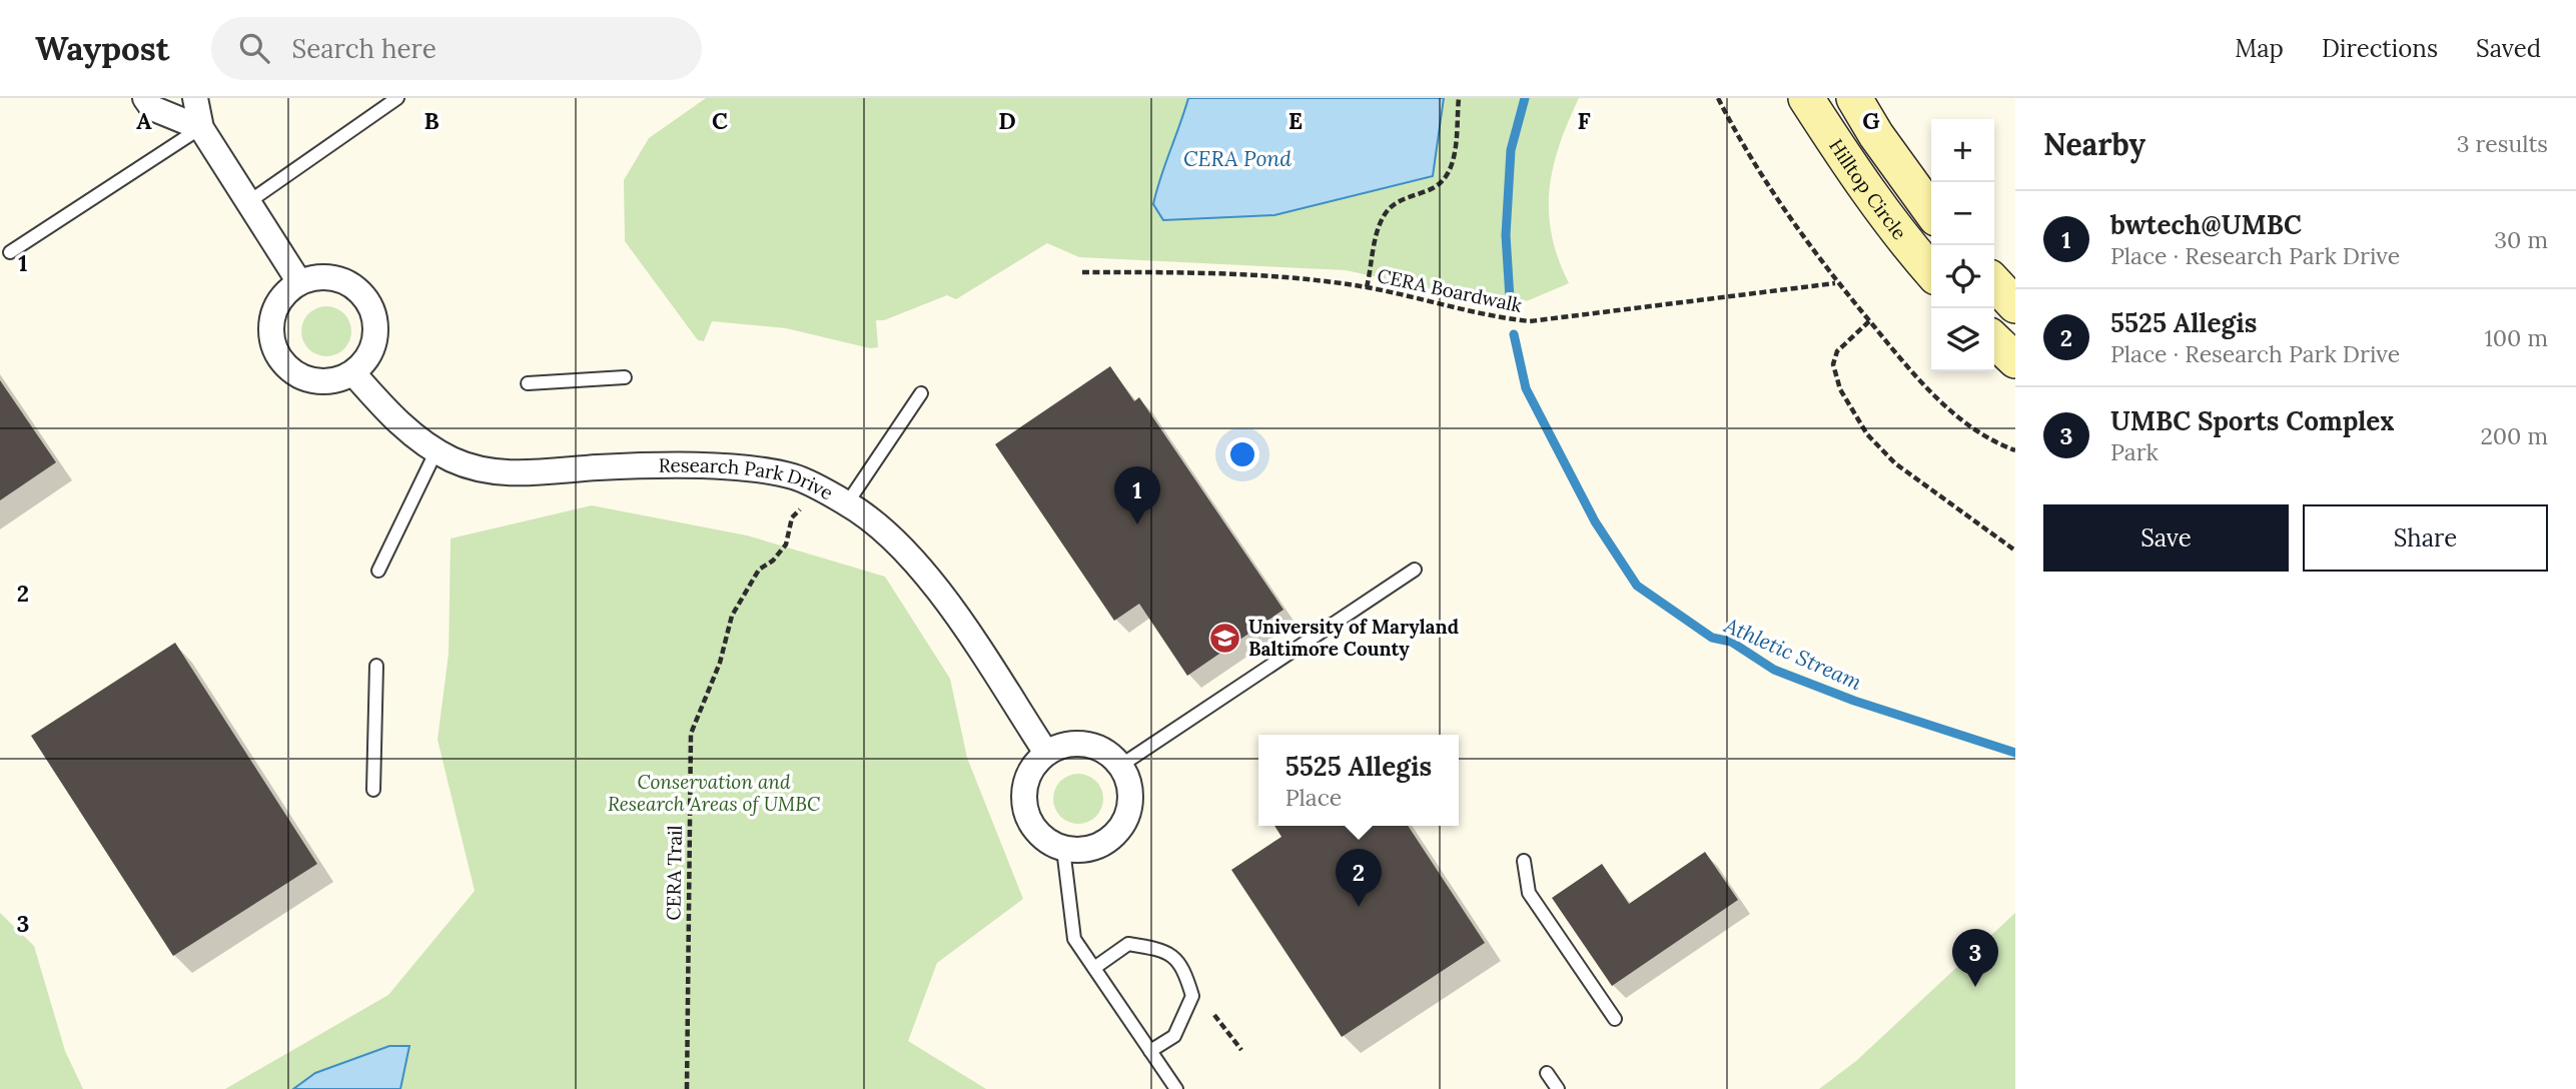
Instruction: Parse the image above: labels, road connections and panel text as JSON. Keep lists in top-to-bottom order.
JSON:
{
  "streets": {
    "street": ["Hilltop Circle", "Research Park Drive"],
    "path": ["CERA Boardwalk", "CERA Trail"]
  },
  "water": ["CERA Pond", "Athletic Stream"],
  "parks": ["Conservation and Research Areas of UMBC"],
  "places": {
    "school or university": ["University of Maryland Baltimore County"]
  },
  "page": {
    "header": "Waypost",
    "search": "Search here",
    "nav": ["Map", "Directions", "Saved"],
    "heading": ["Nearby", "3 results"],
    "map_buttons": ["+", "−"],
    "list": [
      {
        "mark": "1",
        "name": "bwtech@UMBC",
        "note": "Place · Research Park Drive",
        "value": "30 m"
      },
      {
        "mark": "2",
        "name": "5525 Allegis",
        "note": "Place · Research Park Drive",
        "value": "100 m"
      },
      {
        "mark": "3",
        "name": "UMBC Sports Complex",
        "note": "Park",
        "value": "200 m"
      }
    ],
    "pins": ["1", "2", "3"],
    "buttons": ["Save", "Share"],
    "popup": ["5525 Allegis", "Place"]
  },
  "grid": {
    "columns": [
      "A",
      "B",
      "C",
      "D",
      "E",
      "F",
      "G"
    ],
    "rows": ["1", "2", "3"]
  }
}
